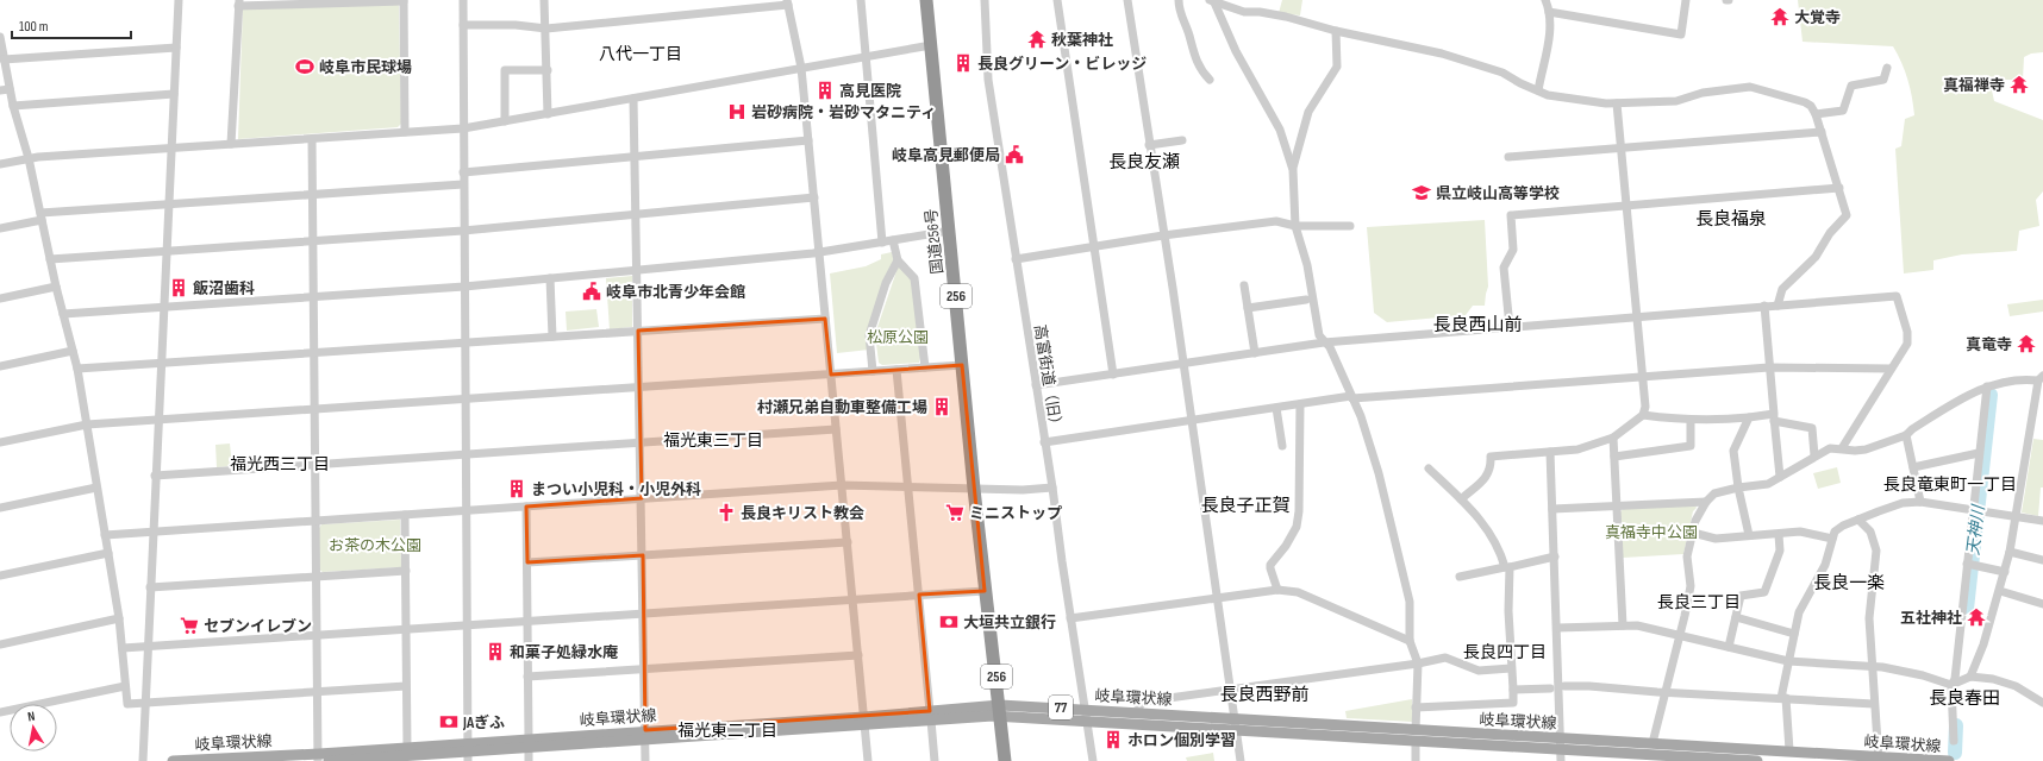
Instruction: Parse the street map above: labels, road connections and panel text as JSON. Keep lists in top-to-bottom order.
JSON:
{
  "streets": {
    "highway": ["国道256号", "256"],
    "main road": ["岐阜環状線", "77"],
    "street": ["高富街道（旧）"]
  },
  "crossings": [
    ["国道256号", "岐阜環状線"],
    ["高富街道（旧）", "岐阜環状線"]
  ],
  "districts": [
    "八代一丁目",
    "長良友瀬",
    "長良福泉",
    "長良西山前",
    "福光東三丁目",
    "福光西三丁目",
    "長良竜東町一丁目",
    "長良子正賀",
    "長良一楽",
    "長良三丁目",
    "長良四丁目",
    "長良西野前",
    "長良春田",
    "福光東二丁目"
  ],
  "water": ["天神川"],
  "parks": ["松原公園", "真福寺中公園", "お茶の木公園"],
  "places": {
    "temple": [
      "大覚寺",
      "秋葉神社",
      "真福禅寺",
      "真竜寺",
      "五社神社"
    ],
    "building": [
      "長良グリーン・ビレッジ",
      "高見医院",
      "飯沼歯科",
      "村瀬兄弟自動車整備工場",
      "まつい小児科・小児外科",
      "和菓子処緑水庵",
      "ホロン個別学習"
    ],
    "sports": ["岐阜市民球場"],
    "hospital": ["岩砂病院・岩砂マタニティ"],
    "public building": ["岐阜高見郵便局", "岐阜市北青少年会館"],
    "school or university": ["県立岐山高等学校"],
    "church": ["長良キリスト教会"],
    "supermarket": ["ミニストップ", "セブンイレブン"],
    "bank": ["大垣共立銀行", "JAぎふ"]
  },
  "scale_bar": "100 m",
  "north": "top"
}
